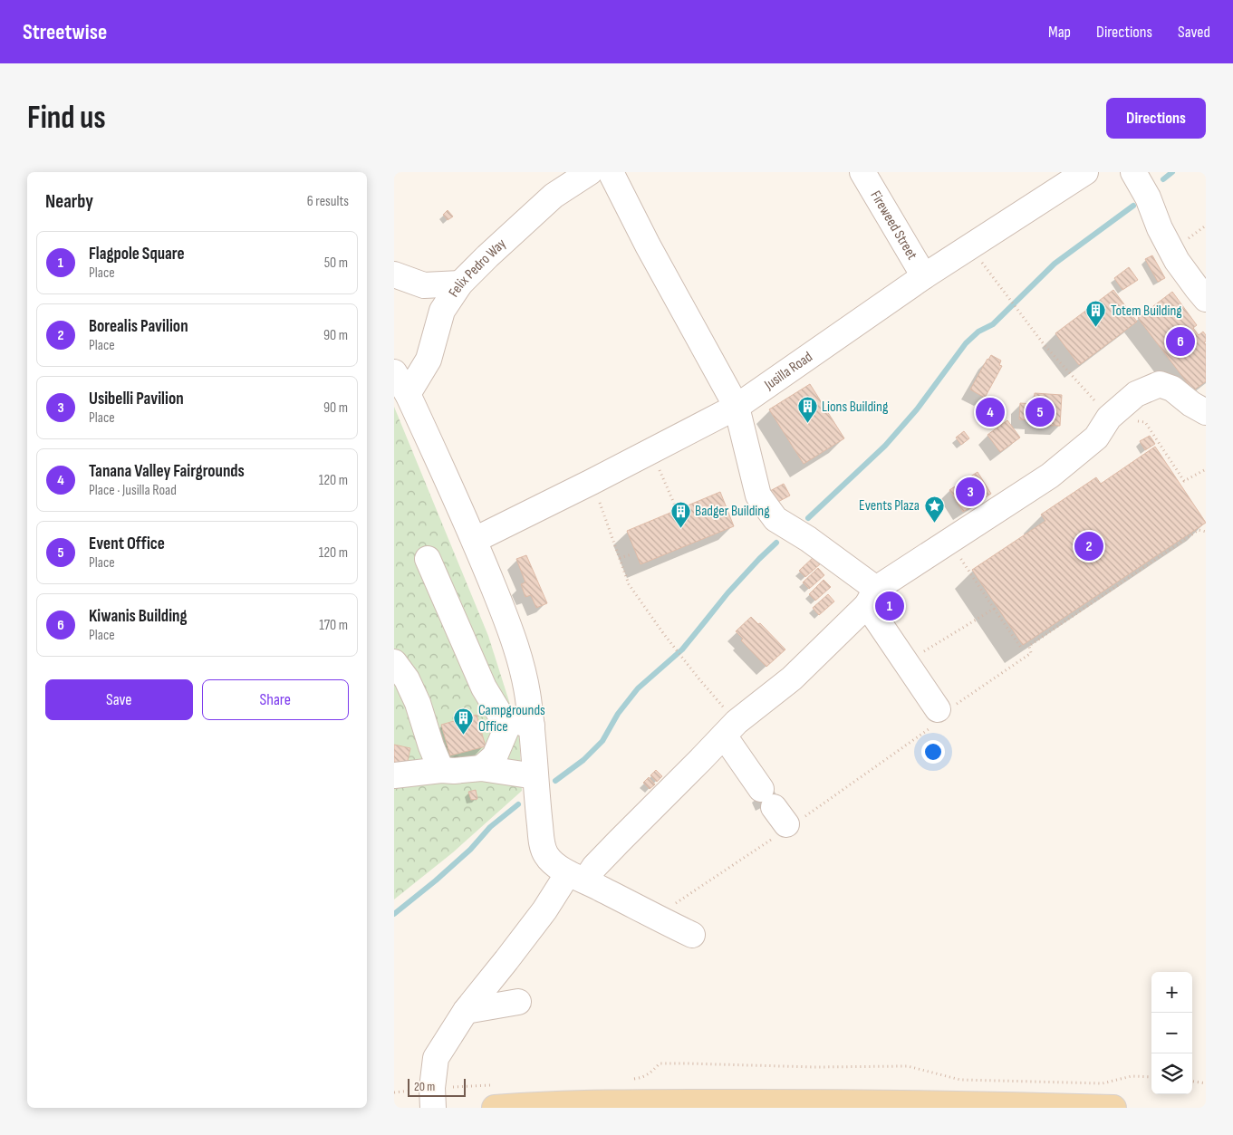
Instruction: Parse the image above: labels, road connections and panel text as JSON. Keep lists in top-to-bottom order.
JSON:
{
  "streets": {
    "street": ["Fireweed Street", "Felix Pedro Way", "Jusilla Road"]
  },
  "crossings": [
    ["Fireweed Street", "Jusilla Road"]
  ],
  "places": {
    "building": [
      "Totem Building",
      "Lions Building",
      "Badger Building",
      "Campgrounds Office"
    ],
    "place": ["Events Plaza"]
  },
  "scale_bar": "20 m",
  "page": {
    "header": "Streetwise",
    "nav": ["Map", "Directions", "Saved"],
    "buttons": [
      "Directions",
      ["Save", "Share"]
    ],
    "title": "Find us",
    "heading": ["Nearby", "6 results"],
    "list": [
      {
        "mark": "1",
        "name": "Flagpole Square",
        "note": "Place",
        "value": "50 m"
      },
      {
        "mark": "2",
        "name": "Borealis Pavilion",
        "note": "Place",
        "value": "90 m"
      },
      {
        "mark": "3",
        "name": "Usibelli Pavilion",
        "note": "Place",
        "value": "90 m"
      },
      {
        "mark": "4",
        "name": "Tanana Valley Fairgrounds",
        "note": "Place · Jusilla Road",
        "value": "120 m"
      },
      {
        "mark": "5",
        "name": "Event Office",
        "note": "Place",
        "value": "120 m"
      },
      {
        "mark": "6",
        "name": "Kiwanis Building",
        "note": "Place",
        "value": "170 m"
      }
    ],
    "pins": [
      "6",
      "4",
      "5",
      "3",
      "2",
      "1"
    ],
    "map_buttons": ["+", "−"],
    "scale": "20 m"
  }
}
